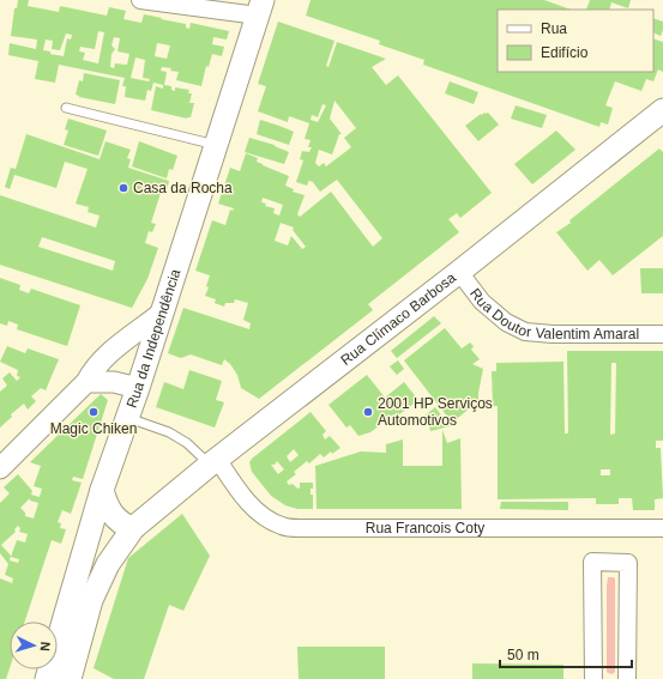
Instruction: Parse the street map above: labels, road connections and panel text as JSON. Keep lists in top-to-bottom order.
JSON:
{
  "streets": {
    "main road": ["Rua Clímaco Barbosa", "Rua da Independência"],
    "street": ["Rua Doutor Valentim Amaral", "Rua Francois Coty"]
  },
  "crossings": [
    ["Rua Doutor Valentim Amaral", "Rua Clímaco Barbosa"],
    ["Rua Clímaco Barbosa", "Rua Francois Coty"]
  ],
  "places": ["Casa da Rocha", "Magic Chiken", "2001 HP Serviços Automotivos"],
  "legend": ["Rua", "Edifício"],
  "scale_bar": "50 m",
  "north": "right"
}
